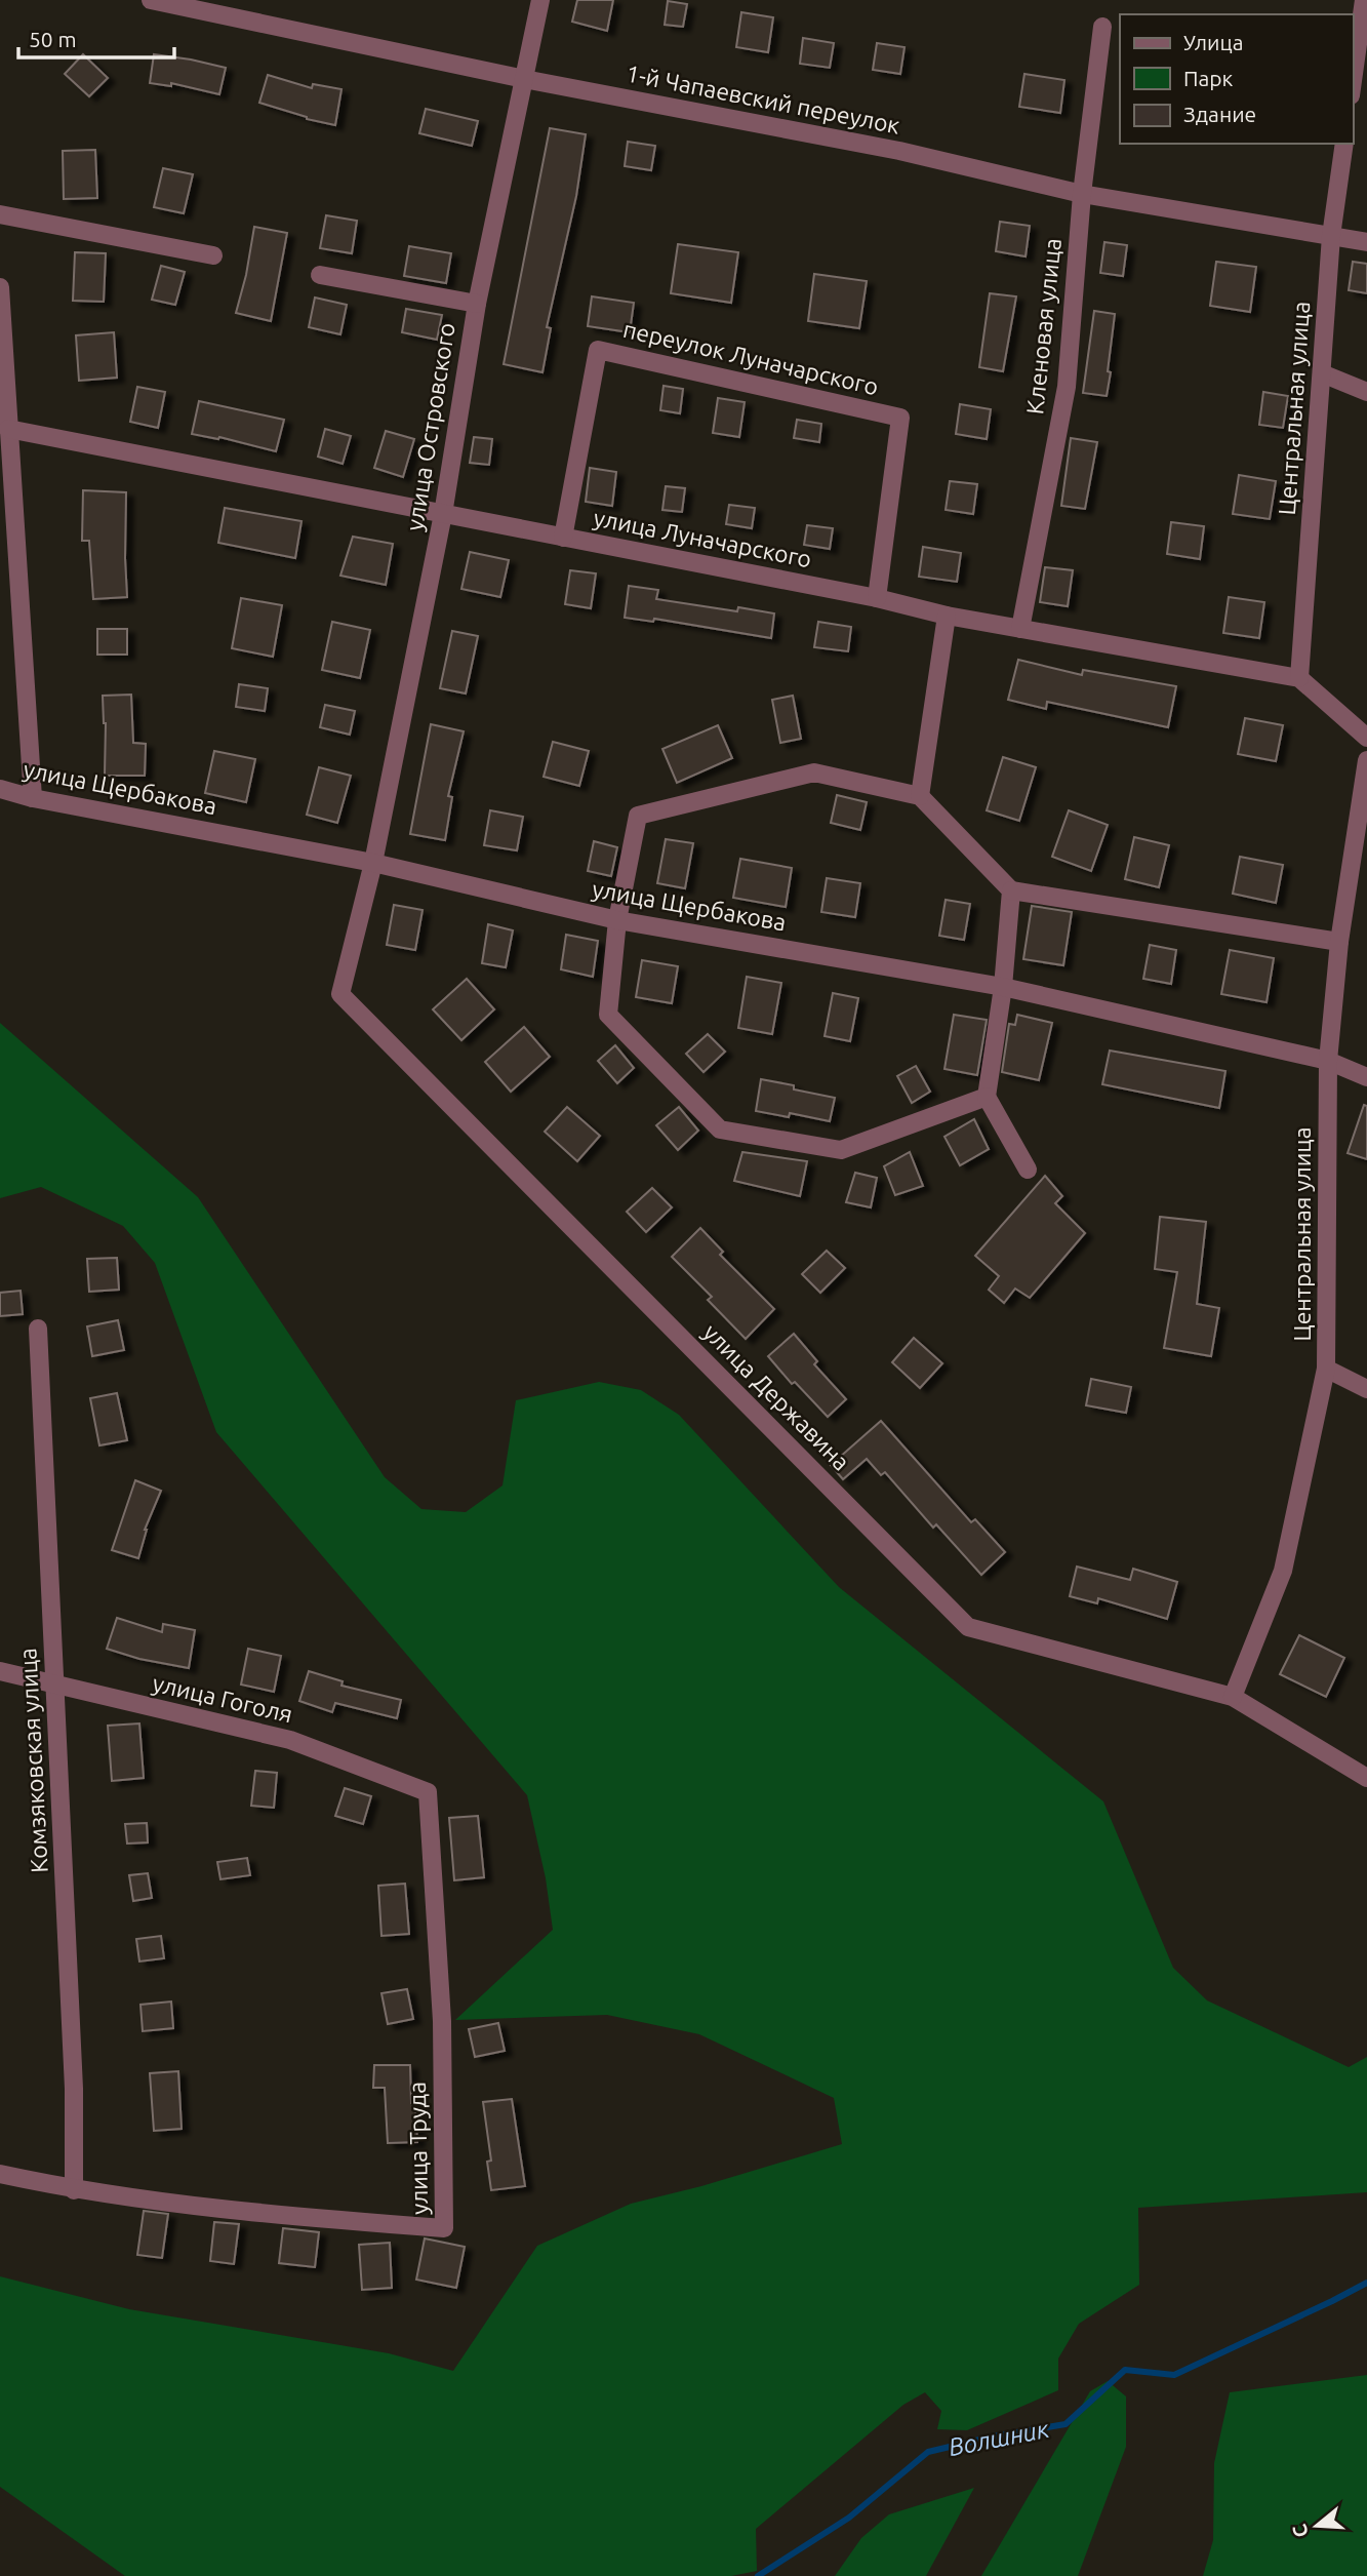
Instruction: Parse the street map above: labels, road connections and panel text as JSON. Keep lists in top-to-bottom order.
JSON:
{
  "streets": {
    "street": [
      "1-й Чапаевский переулок",
      "Кленовая улица",
      "переулок Луначарского",
      "Центральная улица",
      "улица Островского",
      "улица Луначарского",
      "улица Щербакова",
      "улица Державина",
      "улица Гоголя",
      "Комзяковская улица",
      "улица Труда"
    ]
  },
  "crossings": [
    ["1-й Чапаевский переулок", "Кленовая улица"],
    ["1-й Чапаевский переулок", "Центральная улица"],
    ["1-й Чапаевский переулок", "улица Островского"],
    ["Кленовая улица", "улица Луначарского"],
    ["переулок Луначарского", "улица Луначарского"],
    ["Центральная улица", "улица Луначарского"],
    ["Центральная улица", "улица Щербакова"],
    ["Центральная улица", "улица Державина"],
    ["улица Островского", "улица Луначарского"],
    ["улица Островского", "улица Щербакова"],
    ["улица Островского", "улица Державина"],
    ["улица Щербакова", "улица Державина"],
    ["улица Гоголя", "Комзяковская улица"],
    ["улица Гоголя", "улица Труда"],
    ["Комзяковская улица", "улица Труда"]
  ],
  "water": ["Волшник"],
  "legend": ["Улица", "Парк", "Здание"],
  "scale_bar": "50 m",
  "north": "left"
}
